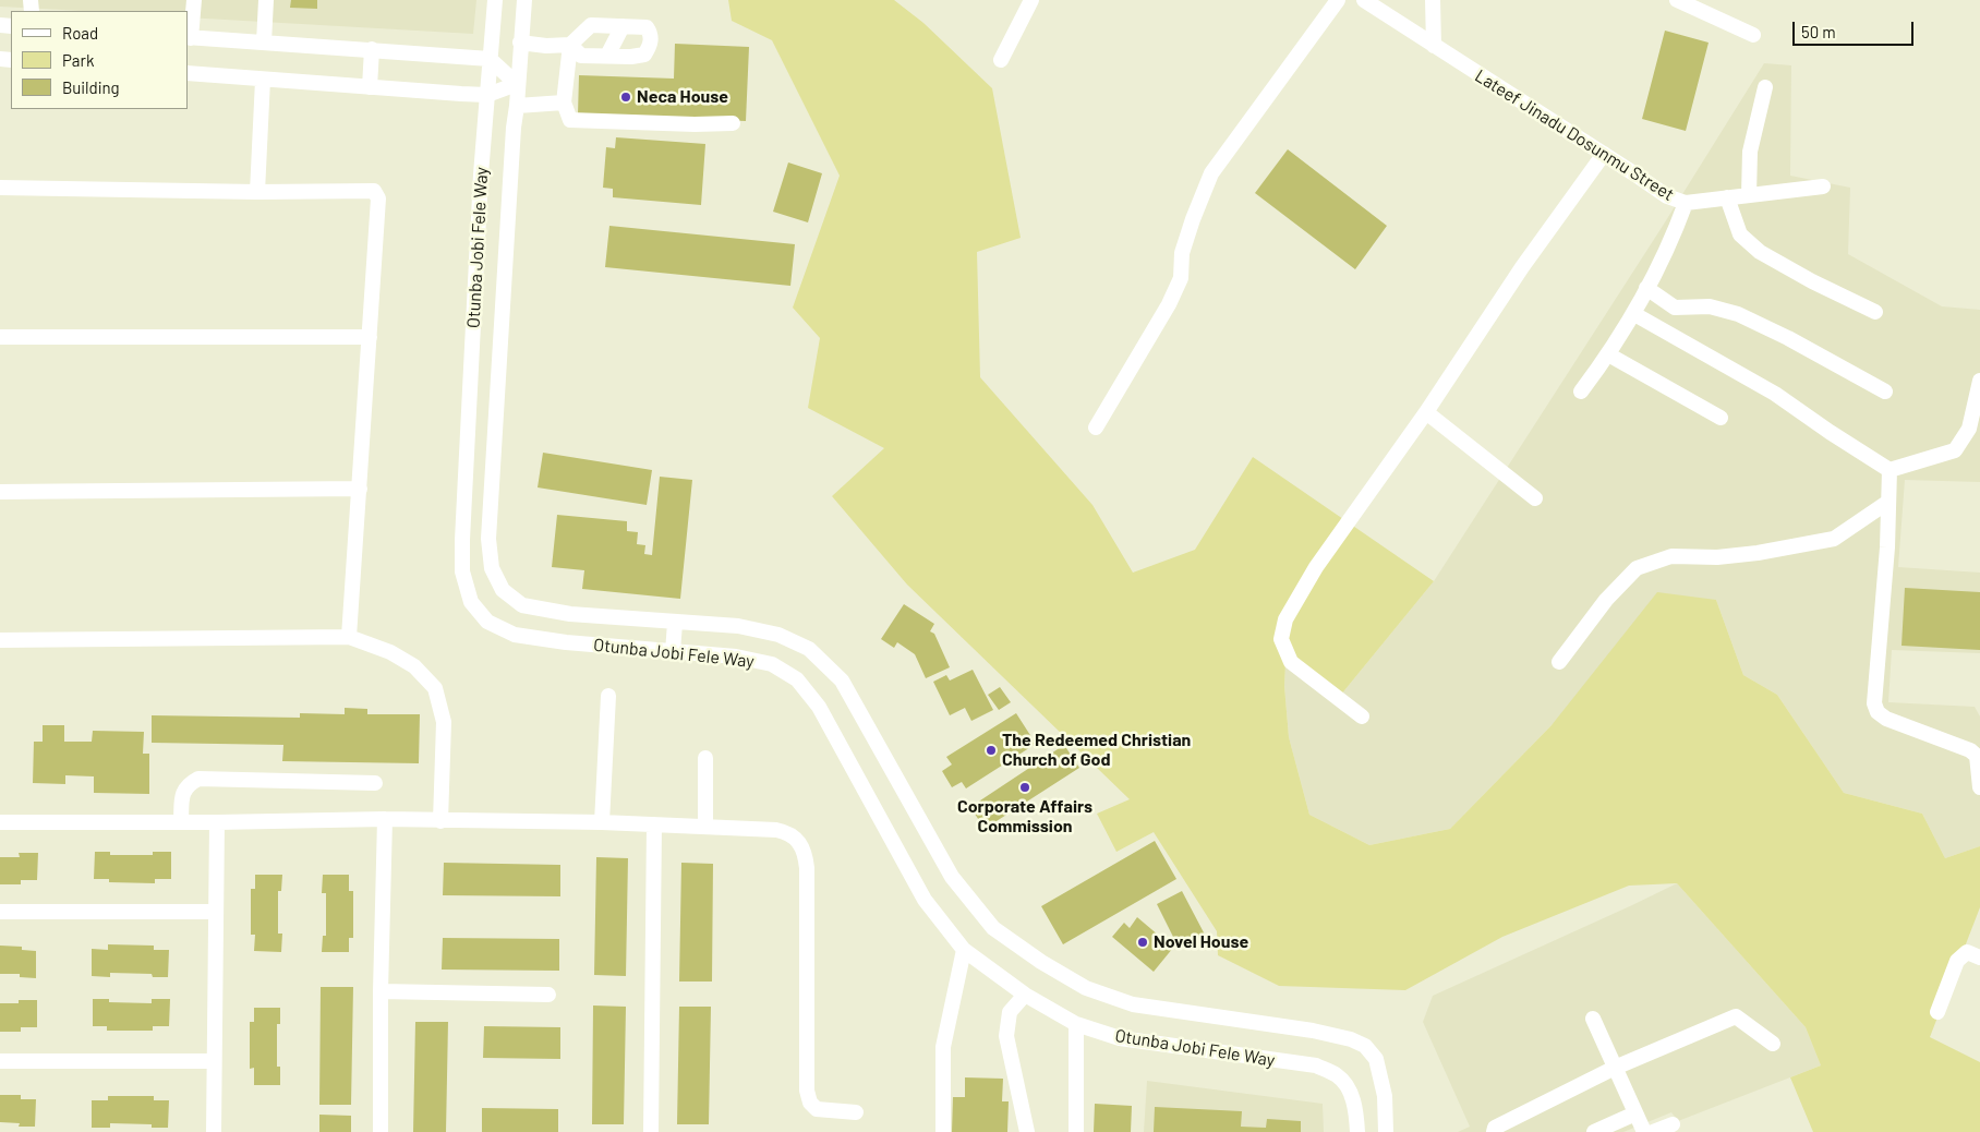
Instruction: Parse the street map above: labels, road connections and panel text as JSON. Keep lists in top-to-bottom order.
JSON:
{
  "streets": {
    "street": ["Lateef Jinadu Dosunmu Street", "Otunba Jobi Fele Way"]
  },
  "places": [
    "Neca House",
    "The Redeemed Christian Church of God",
    "Corporate Affairs Commission",
    "Novel House"
  ],
  "legend": ["Road", "Park", "Building"],
  "scale_bar": "50 m"
}
